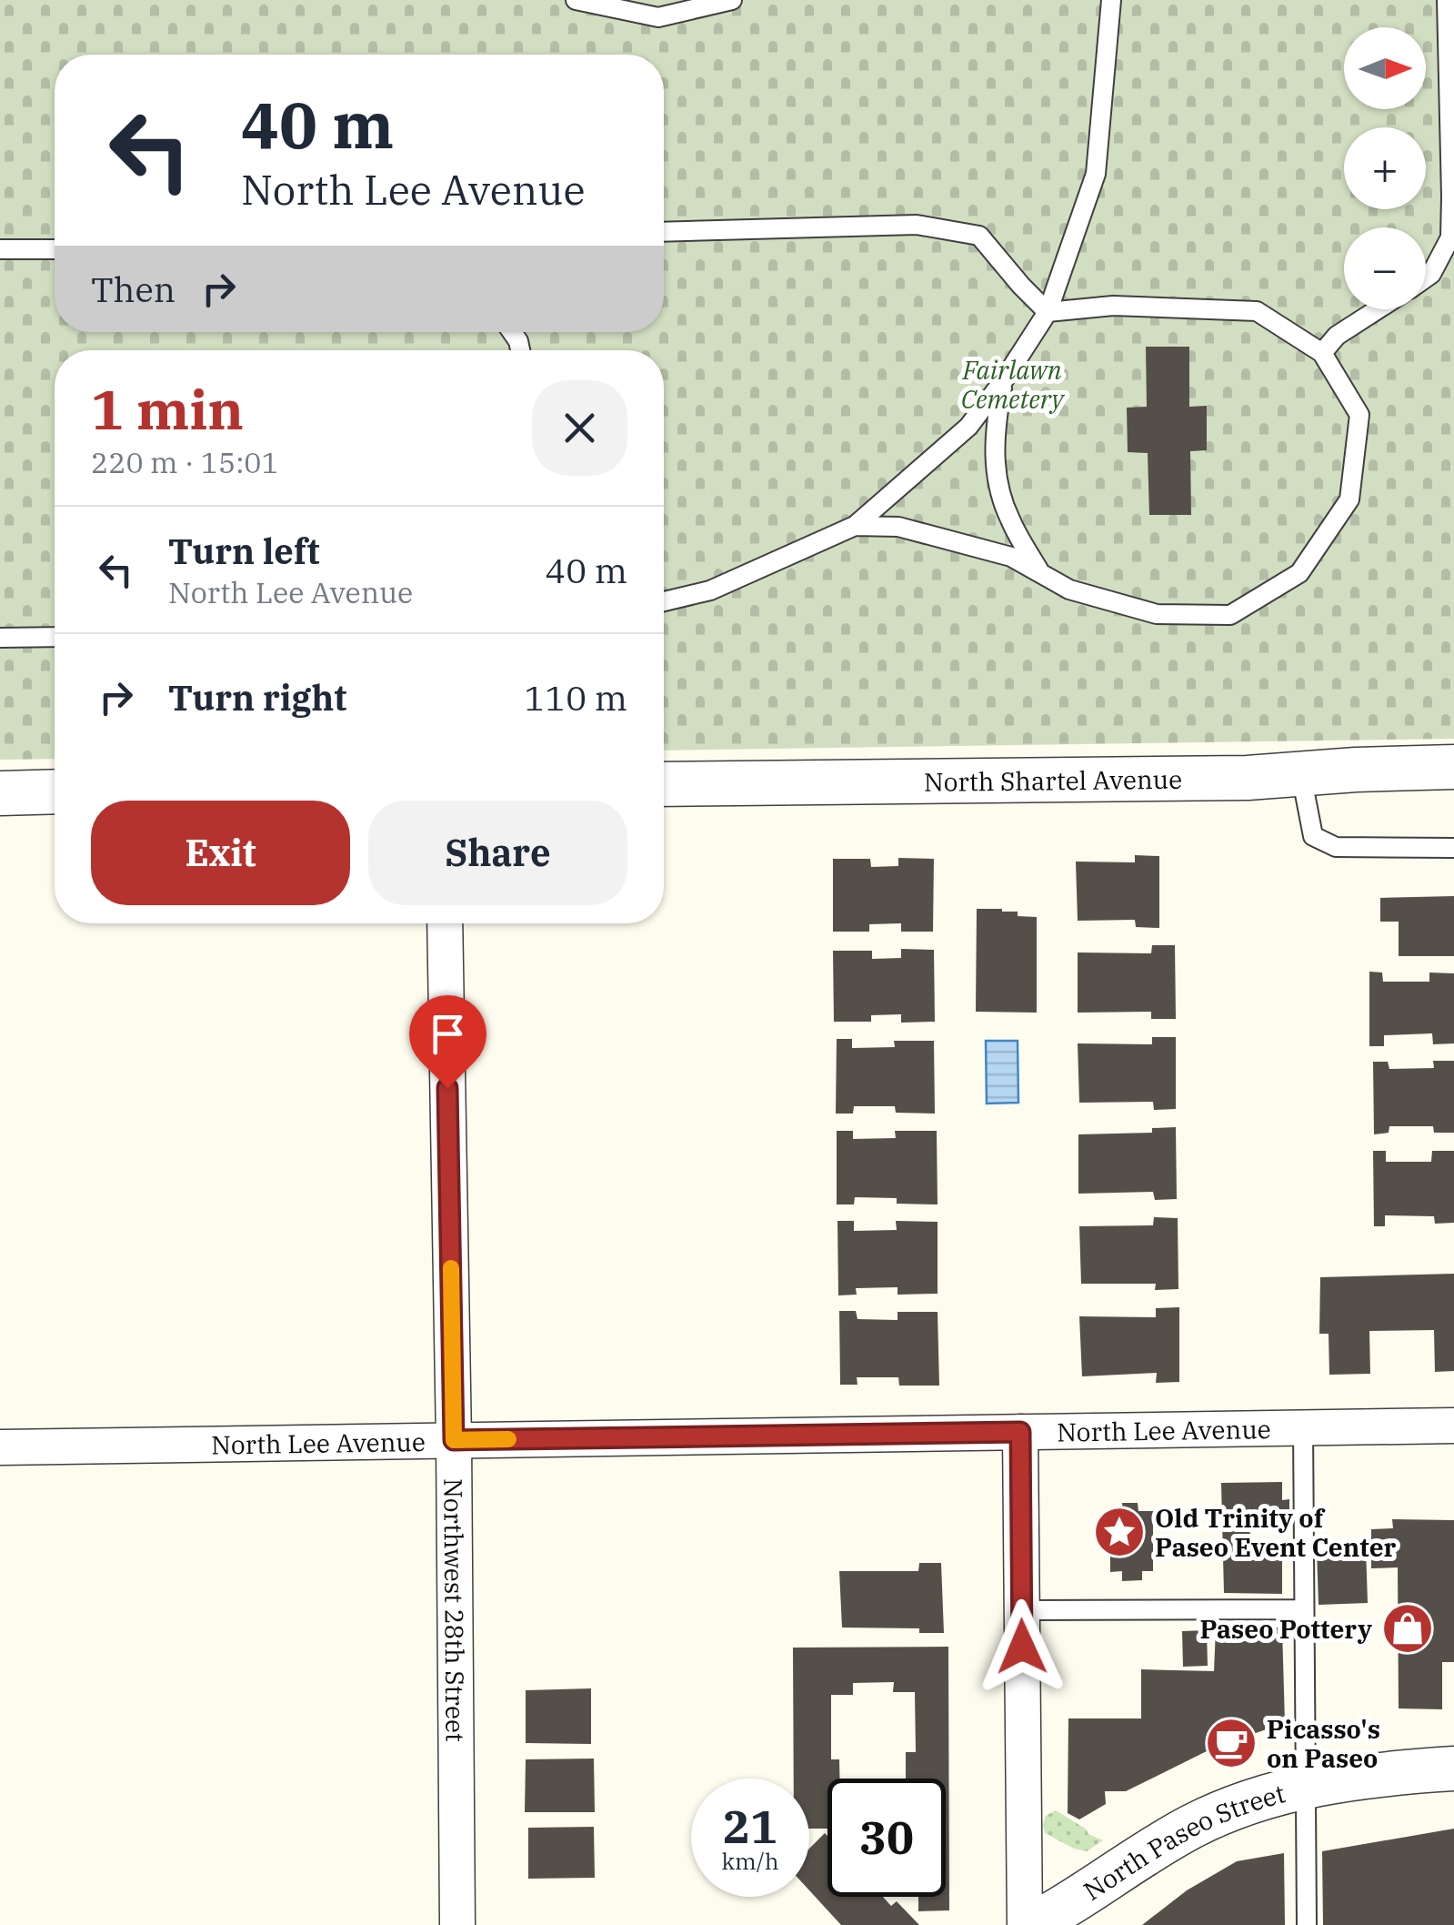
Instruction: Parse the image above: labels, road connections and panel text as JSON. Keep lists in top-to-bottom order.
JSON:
{
  "streets": {
    "street": [
      "North Shartel Avenue",
      "North Lee Avenue",
      "Northwest 28th Street",
      "North Paseo Street"
    ]
  },
  "crossings": [
    ["North Lee Avenue", "Northwest 28th Street"]
  ],
  "parks": ["Fairlawn Cemetery"],
  "places": {
    "place": ["Old Trinity of Paseo Event Center"],
    "shop": ["Paseo Pottery"],
    "cafe": ["Picasso's on Paseo"]
  },
  "north": "right",
  "page": {
    "map_buttons": ["+", "−"],
    "turn": ["40 m", "North Lee Avenue"],
    "then": "Then",
    "heading": ["1 min", "220 m · 15:01"],
    "list": [
      {
        "name": "Turn left",
        "note": "North Lee Avenue",
        "value": "40 m"
      },
      {
        "name": "Turn right",
        "value": "110 m"
      }
    ],
    "buttons": ["Exit", "Share"],
    "speed": "21 km/h",
    "limit": "30"
  }
}
